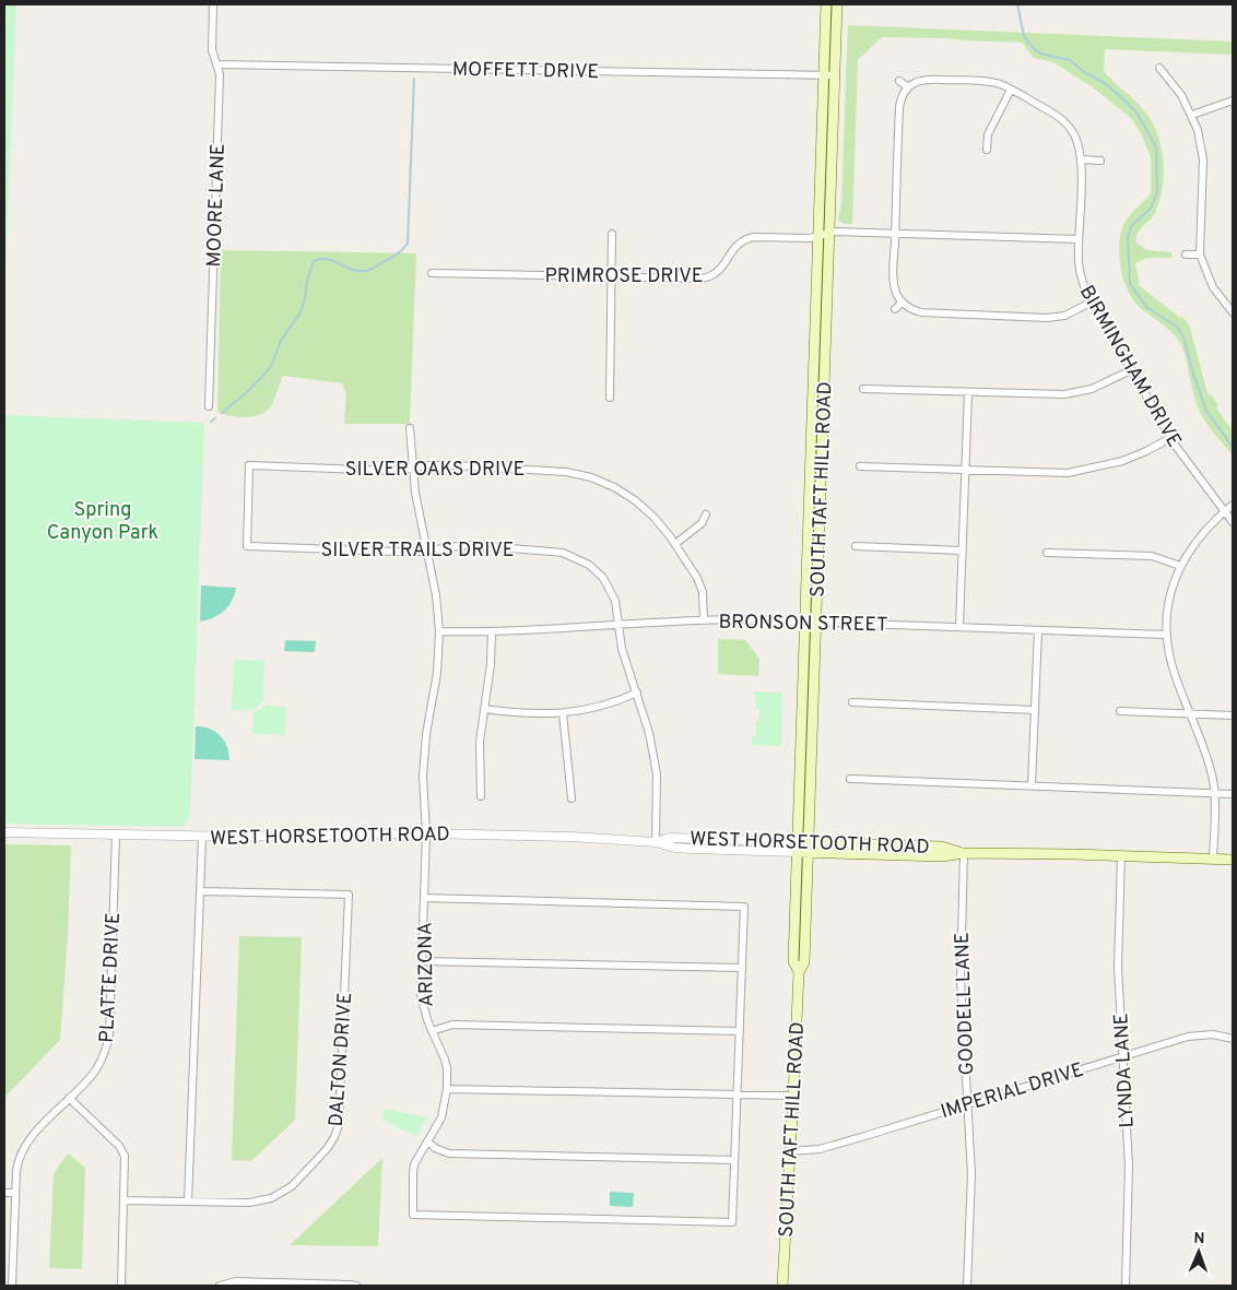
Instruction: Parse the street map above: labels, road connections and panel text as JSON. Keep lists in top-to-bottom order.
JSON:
{
  "streets": {
    "main road": ["SOUTH TAFT HILL ROAD", "WEST HORSETOOTH ROAD"],
    "street": [
      "MOFFETT DRIVE",
      "MOORE LANE",
      "PRIMROSE DRIVE",
      "BIRMINGHAM DRIVE",
      "SILVER OAKS DRIVE",
      "SILVER TRAILS DRIVE",
      "BRONSON STREET",
      "ARIZONA",
      "PLATTE DRIVE",
      "GOODELL LANE",
      "DALTON DRIVE",
      "LYNDA LANE",
      "IMPERIAL DRIVE"
    ]
  },
  "crossings": [
    ["MOFFETT DRIVE", "MOORE LANE"],
    ["MOFFETT DRIVE", "SOUTH TAFT HILL ROAD"],
    ["PRIMROSE DRIVE", "SOUTH TAFT HILL ROAD"],
    ["SILVER OAKS DRIVE", "SILVER TRAILS DRIVE"],
    ["SILVER OAKS DRIVE", "BRONSON STREET"],
    ["SILVER OAKS DRIVE", "ARIZONA"],
    ["SOUTH TAFT HILL ROAD", "BRONSON STREET"],
    ["SOUTH TAFT HILL ROAD", "WEST HORSETOOTH ROAD"],
    ["SOUTH TAFT HILL ROAD", "IMPERIAL DRIVE"],
    ["SILVER TRAILS DRIVE", "BRONSON STREET"],
    ["SILVER TRAILS DRIVE", "WEST HORSETOOTH ROAD"],
    ["SILVER TRAILS DRIVE", "ARIZONA"],
    ["BRONSON STREET", "ARIZONA"],
    ["WEST HORSETOOTH ROAD", "ARIZONA"],
    ["WEST HORSETOOTH ROAD", "PLATTE DRIVE"],
    ["WEST HORSETOOTH ROAD", "GOODELL LANE"],
    ["WEST HORSETOOTH ROAD", "LYNDA LANE"],
    ["GOODELL LANE", "IMPERIAL DRIVE"],
    ["LYNDA LANE", "IMPERIAL DRIVE"]
  ],
  "parks": ["Spring Canyon Park"],
  "north": "top"
}
